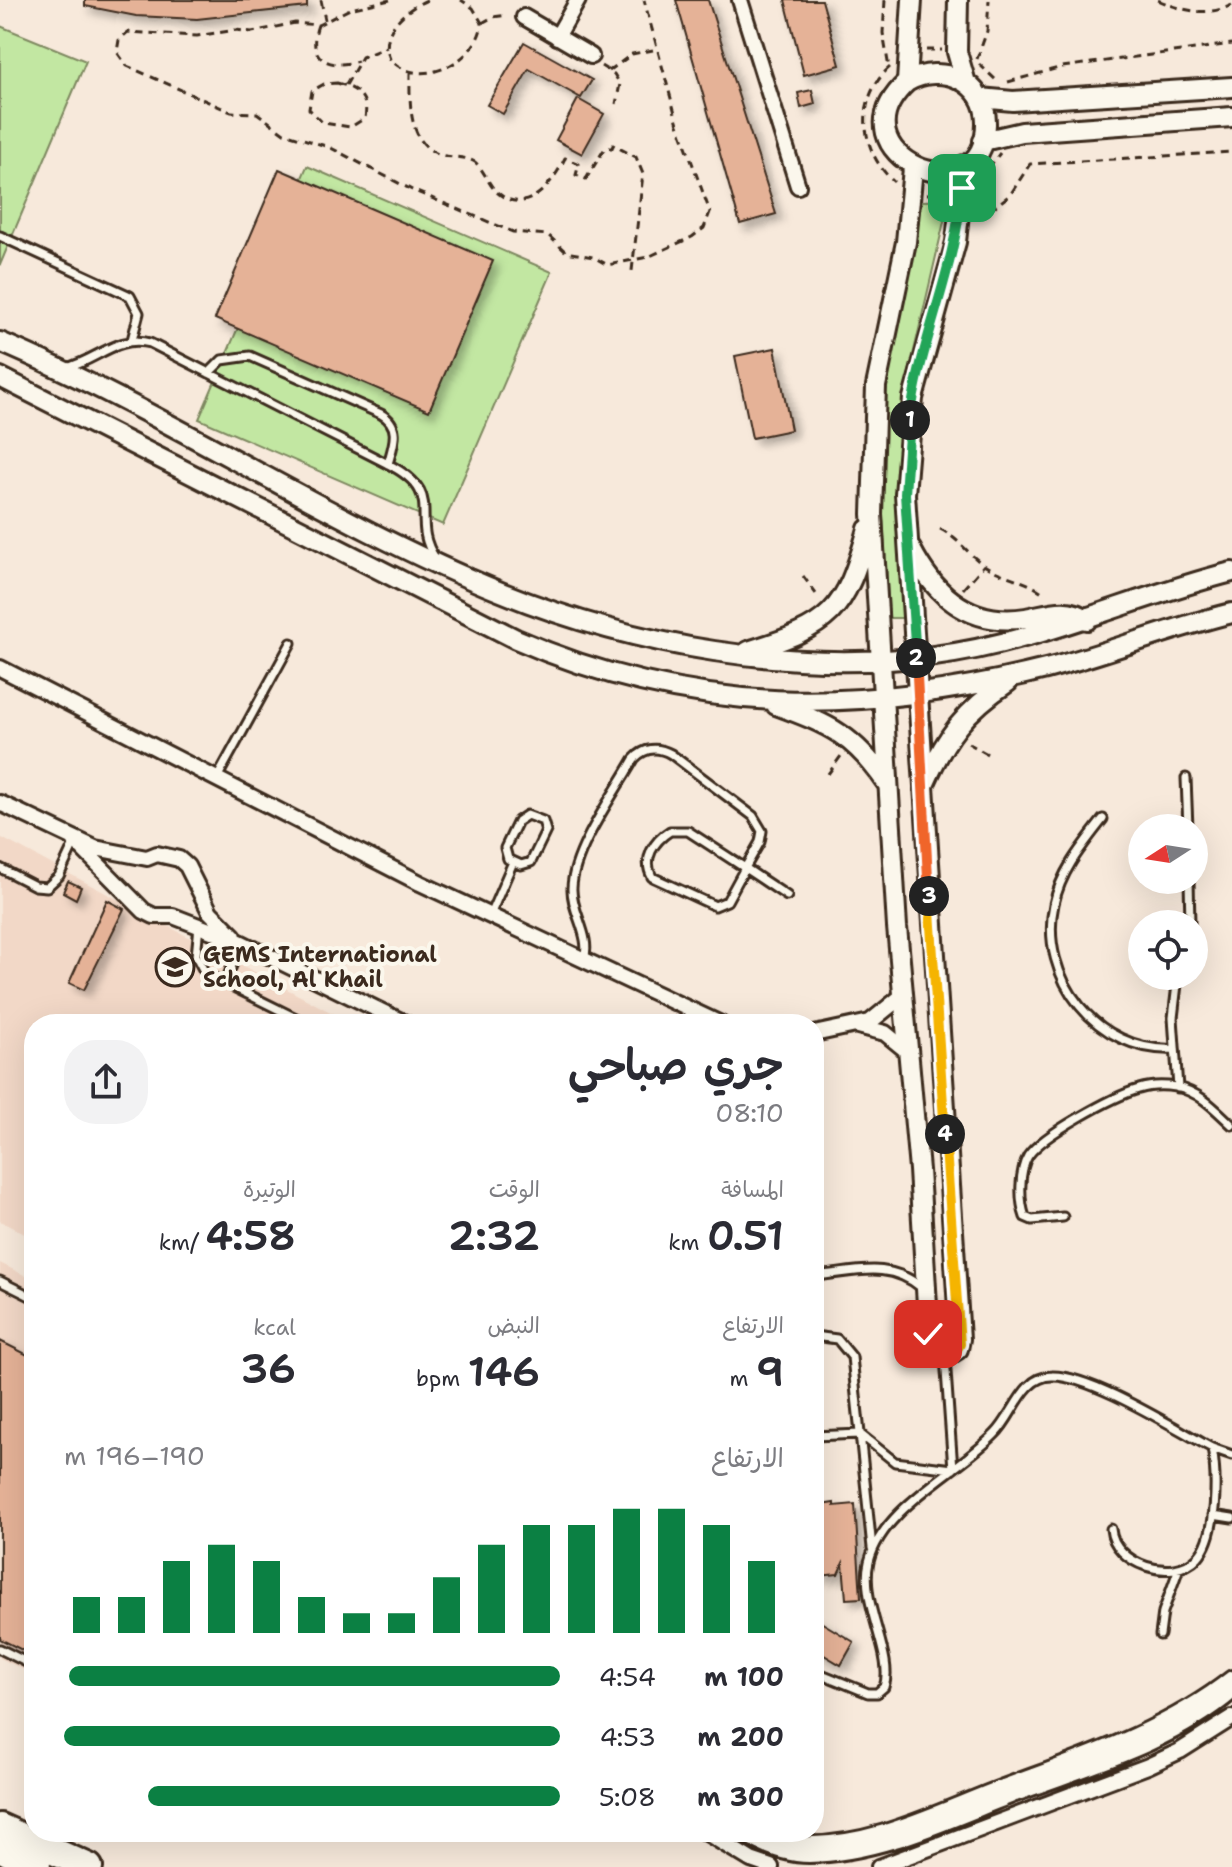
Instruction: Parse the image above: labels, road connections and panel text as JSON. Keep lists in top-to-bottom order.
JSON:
{
  "places": {
    "school or university": ["GEMS International School, Al Khail"]
  },
  "north": "left",
  "page": {
    "pins": [
      "1",
      "2",
      "3",
      "4"
    ],
    "heading": ["جري صباحي", "08:10"],
    "stats": [
      ["المسافة", "0.51 km"],
      ["الوقت", "2:32"],
      ["الوتيرة", "4:58 /km"],
      ["الارتفاع", "9 m"],
      ["النبض", "146 bpm"],
      ["kcal", "36"]
    ],
    "chart": ["الارتفاع", "190–196 m"],
    "list": [
      {
        "name": "100 m",
        "note": "4:54"
      },
      {
        "name": "200 m",
        "note": "4:53"
      },
      {
        "name": "300 m",
        "note": "5:08"
      }
    ]
  }
}
